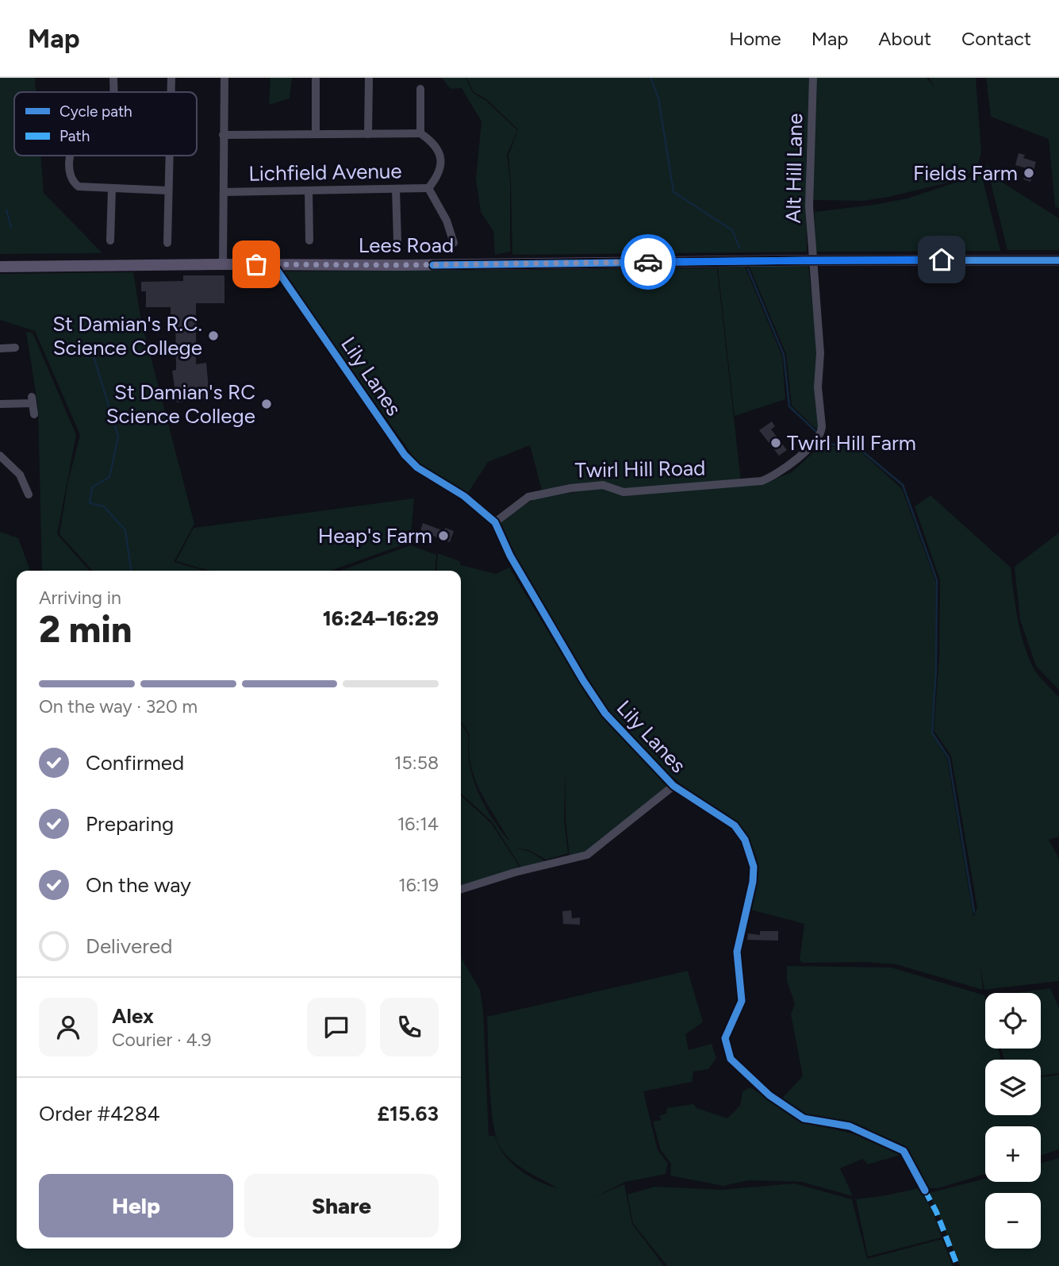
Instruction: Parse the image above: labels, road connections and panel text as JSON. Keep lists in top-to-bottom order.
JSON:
{
  "streets": {
    "main road": ["Lees Road"],
    "street": [
      "Alt Hill Lane",
      "Lichfield Avenue",
      "Lily Lanes",
      "Twirl Hill Road"
    ]
  },
  "crossings": [
    ["Alt Hill Lane", "Lees Road"],
    ["Alt Hill Lane", "Twirl Hill Road"],
    ["Lees Road", "Lily Lanes"],
    ["Lees Road", "Twirl Hill Road"],
    ["Lily Lanes", "Twirl Hill Road"]
  ],
  "places": [
    "Fields Farm",
    "St Damian's R.C. Science College",
    "St Damian's RC Science College",
    "Twirl Hill Farm",
    "Heap's Farm"
  ],
  "legend": ["Cycle path", "Path"],
  "page": {
    "header": "Map",
    "nav": [
      "Home",
      "Map",
      "About",
      "Contact"
    ],
    "heading": ["2 min", "Arriving in", "16:24–16:29"],
    "panel": [
      "Alex",
      "Courier · 4.9",
      "Order #4284",
      "£15.63"
    ],
    "bar": "On the way · 320 m",
    "list": [
      ["Confirmed", "15:58"],
      ["Preparing", "16:14"],
      ["On the way", "16:19"],
      "Delivered"
    ],
    "map_buttons": ["+", "−"],
    "buttons": ["Help", "Share"]
  }
}
